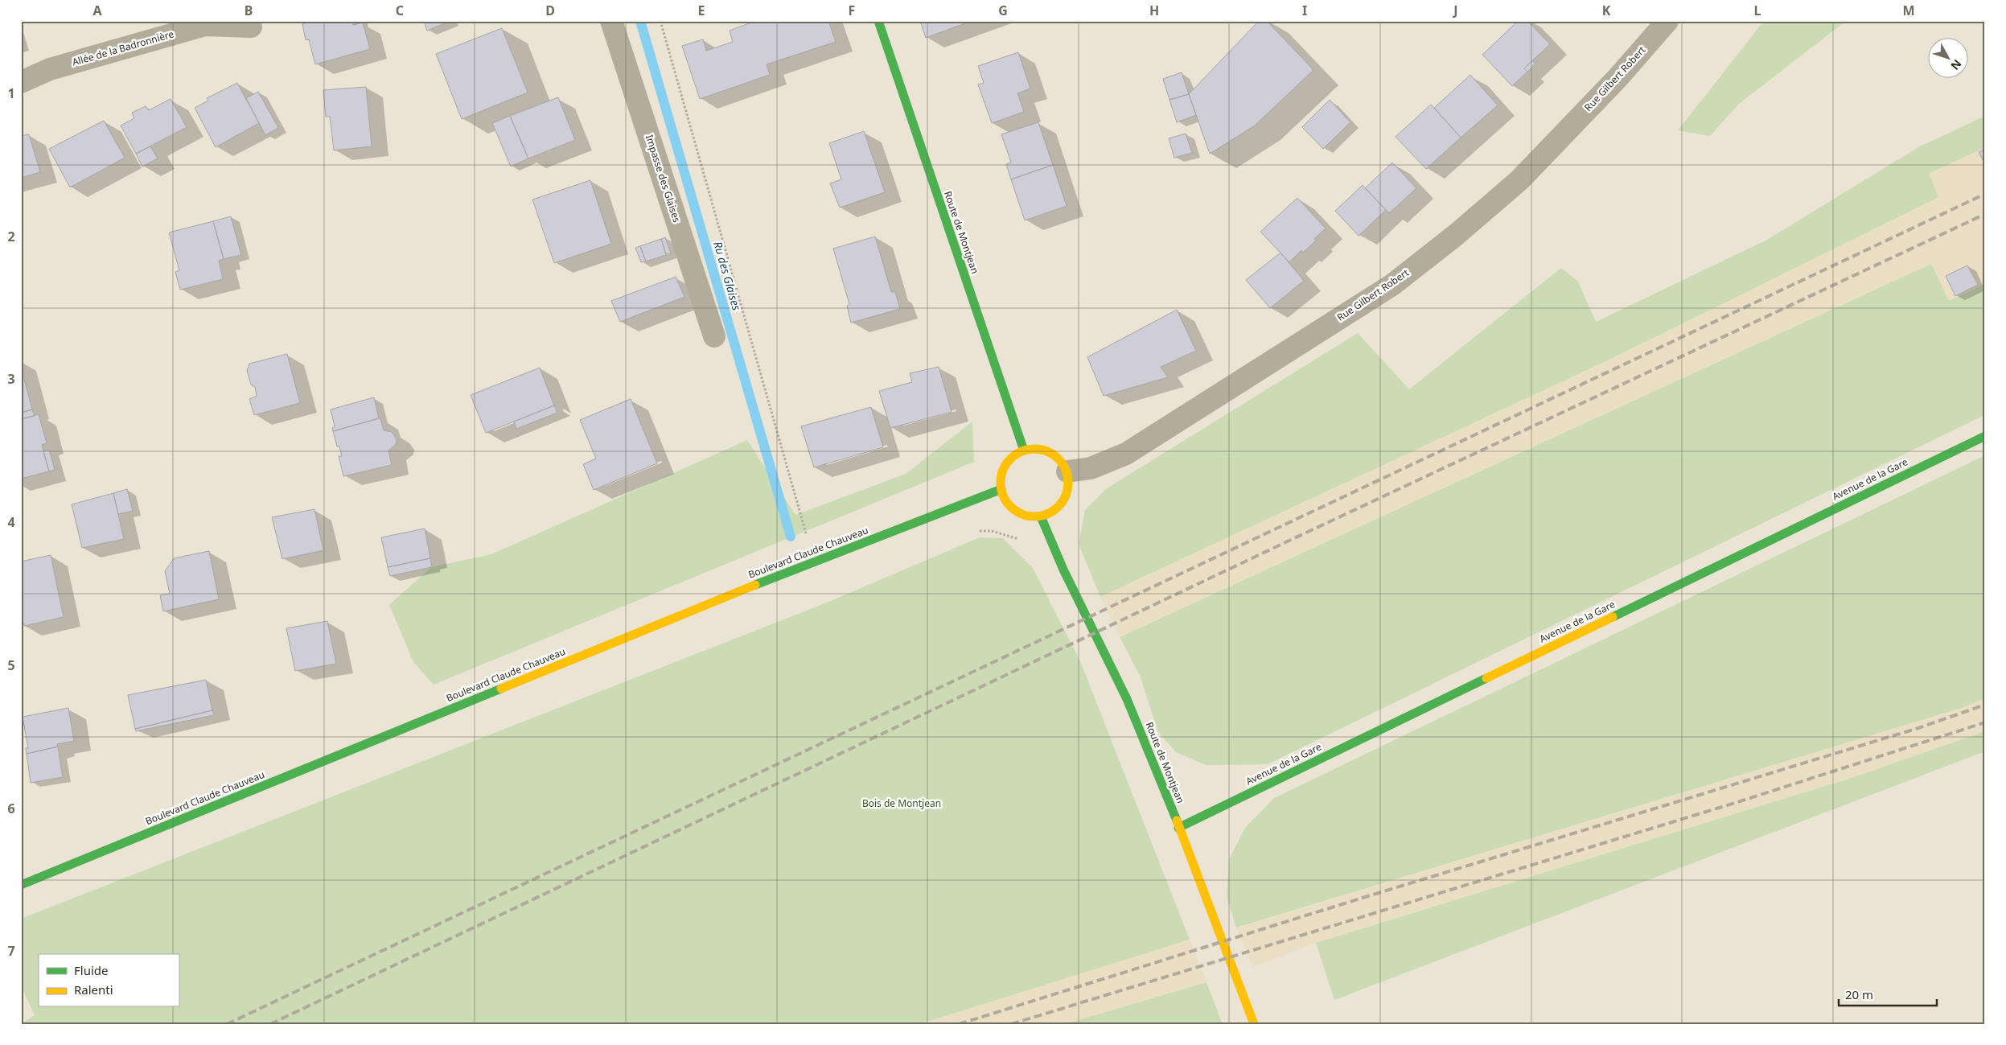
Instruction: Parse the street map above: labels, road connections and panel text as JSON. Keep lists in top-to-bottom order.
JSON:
{
  "streets": {
    "street": [
      "Allée de la Badronnière",
      "Rue Gilbert Robert",
      "Impasse des Glaises",
      "Route de Montjean",
      "Avenue de la Gare",
      "Boulevard Claude Chauveau"
    ]
  },
  "crossings": [
    ["Rue Gilbert Robert", "Route de Montjean"],
    ["Rue Gilbert Robert", "Boulevard Claude Chauveau"],
    ["Route de Montjean", "Avenue de la Gare"],
    ["Route de Montjean", "Boulevard Claude Chauveau"]
  ],
  "water": ["Ru des Glaises"],
  "parks": ["Bois de Montjean"],
  "legend": ["Fluide", "Ralenti"],
  "scale_bar": "20 m",
  "north": "bottom right",
  "grid": {
    "columns": [
      "A",
      "B",
      "C",
      "D",
      "E",
      "F",
      "G",
      "H",
      "I",
      "J",
      "K",
      "L",
      "M"
    ],
    "rows": [
      "1",
      "2",
      "3",
      "4",
      "5",
      "6",
      "7"
    ]
  }
}
